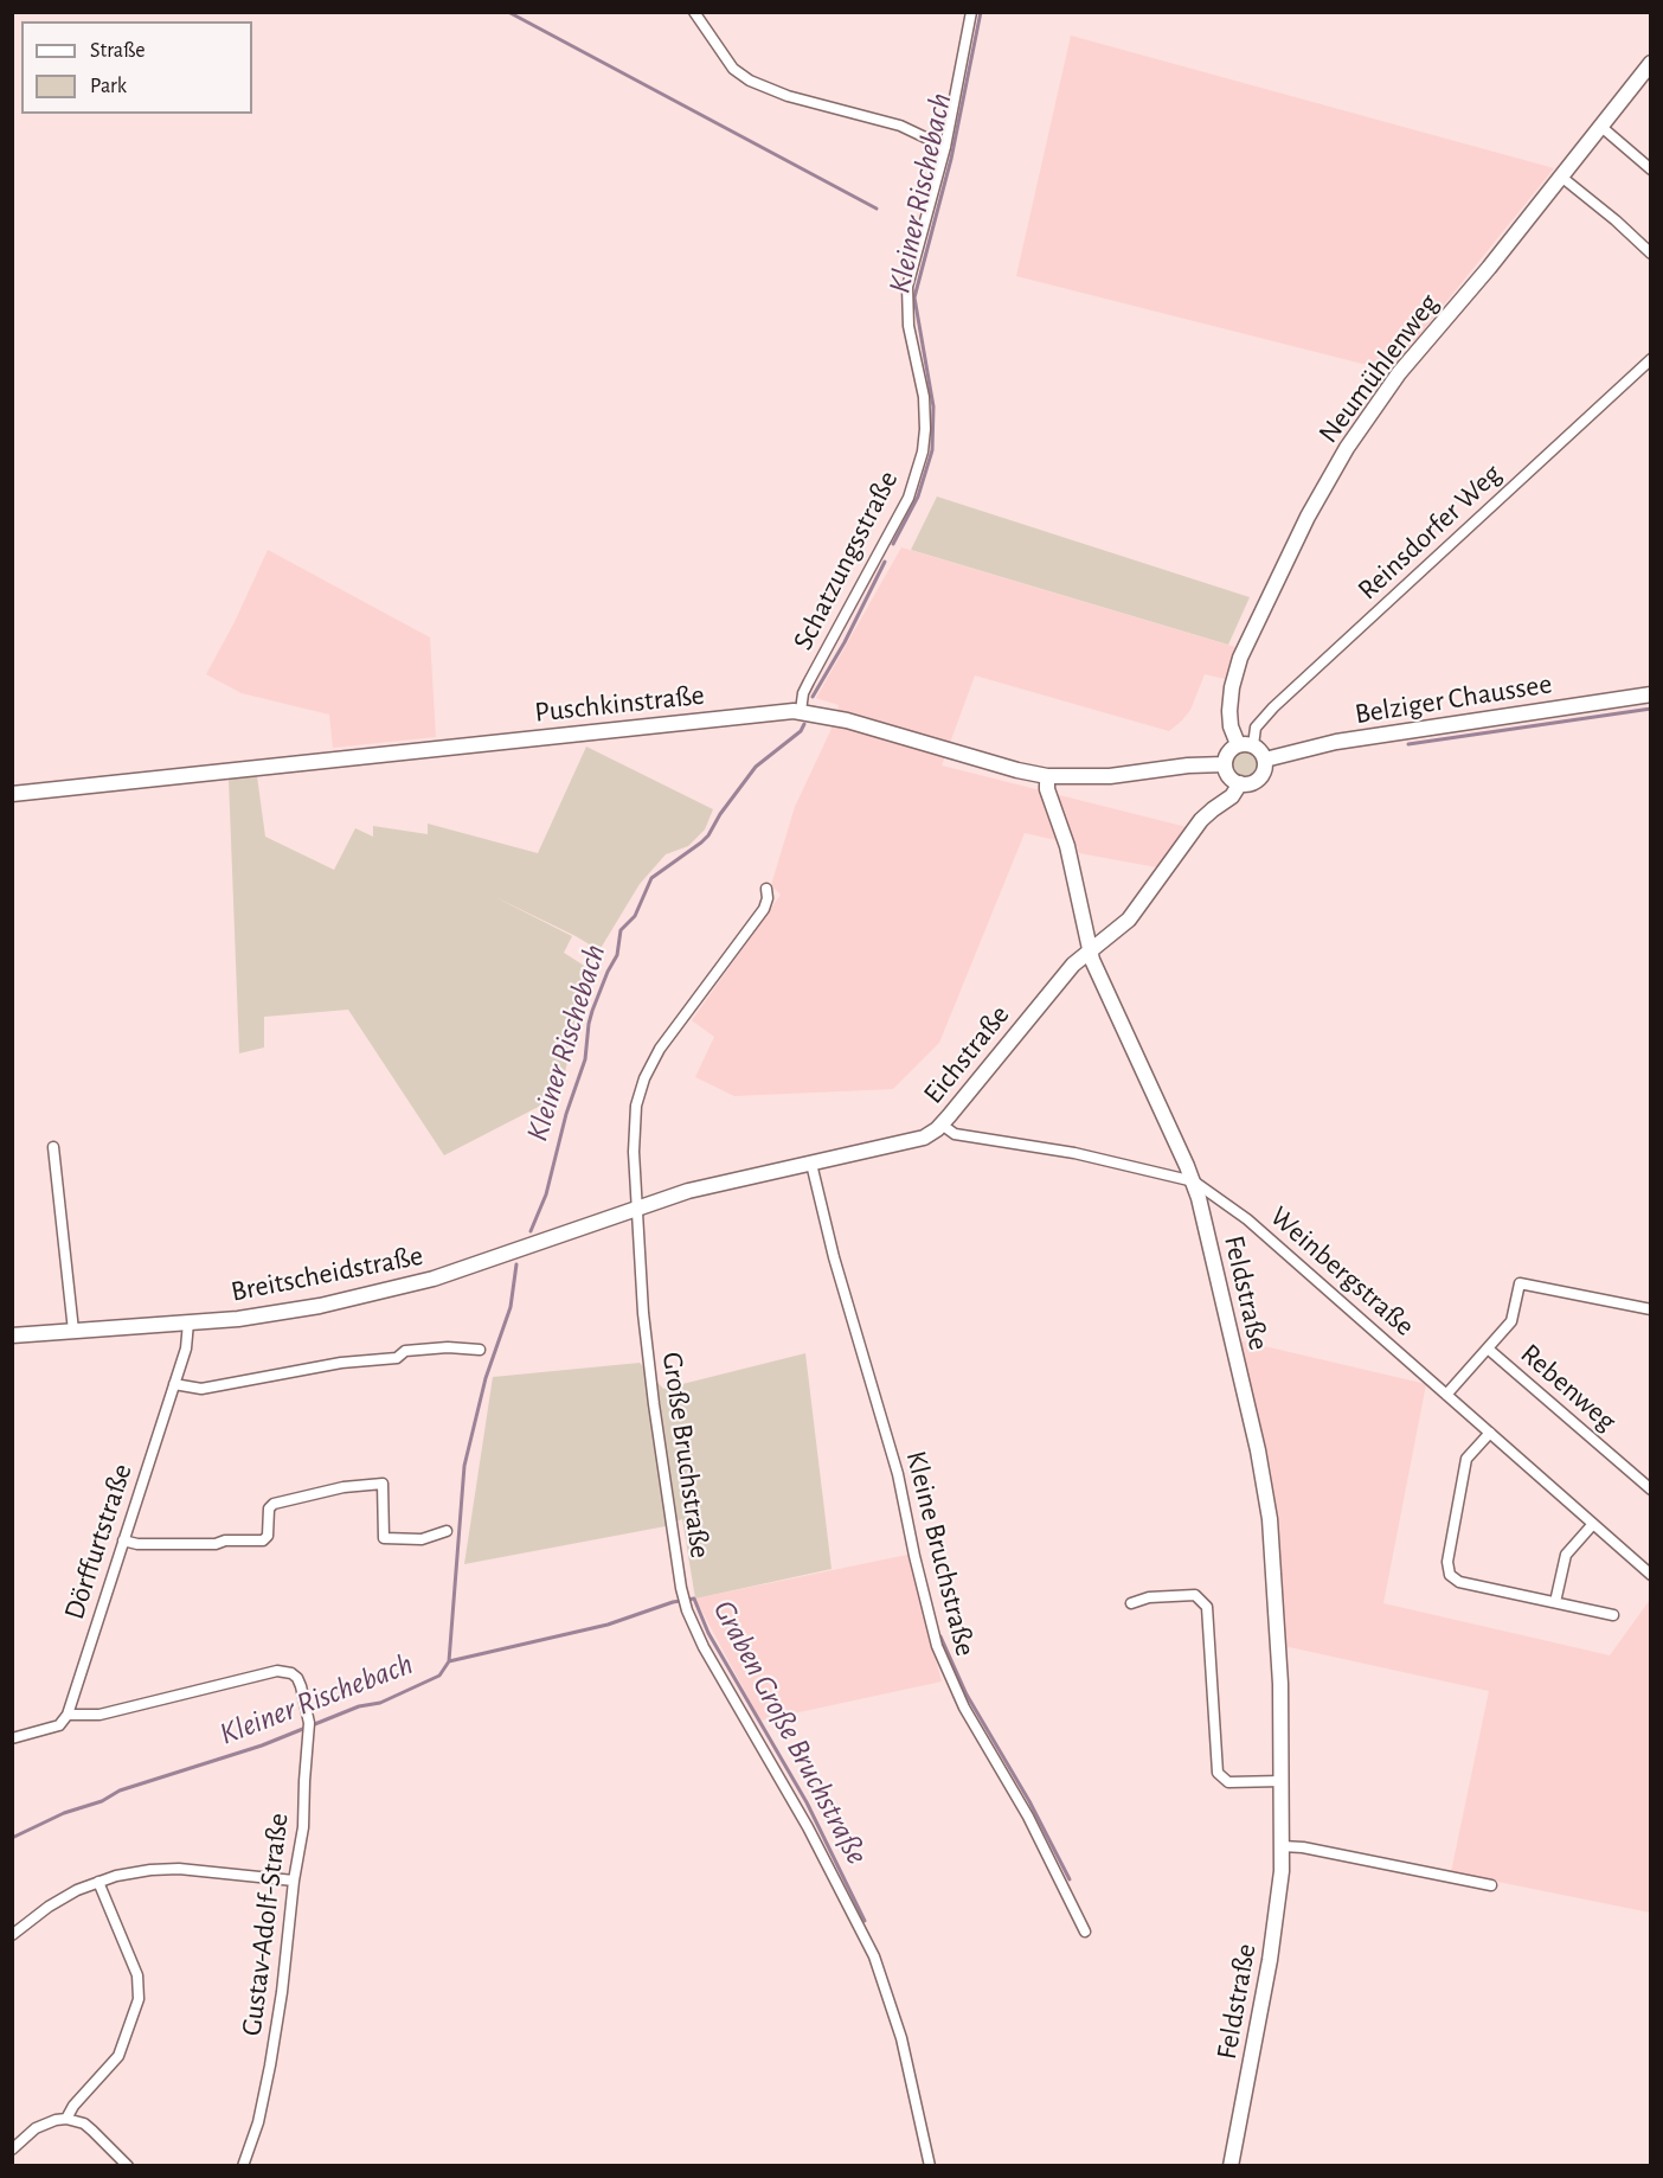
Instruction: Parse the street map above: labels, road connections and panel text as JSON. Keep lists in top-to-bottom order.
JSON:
{
  "streets": {
    "street": [
      "Neumühlenweg",
      "Reinsdorfer Weg",
      "Schatzungsstraße",
      "Belziger Chaussee",
      "Puschkinstraße",
      "Eichstraße",
      "Weinbergstraße",
      "Breitscheidstraße",
      "Feldstraße",
      "Rebenweg",
      "Große Bruchstraße",
      "Dörffurtstraße",
      "Kleine Bruchstraße",
      "Gustav-Adolf-Straße"
    ]
  },
  "crossings": [
    ["Neumühlenweg", "Reinsdorfer Weg"],
    ["Neumühlenweg", "Belziger Chaussee"],
    ["Neumühlenweg", "Puschkinstraße"],
    ["Neumühlenweg", "Eichstraße"],
    ["Reinsdorfer Weg", "Belziger Chaussee"],
    ["Reinsdorfer Weg", "Puschkinstraße"],
    ["Reinsdorfer Weg", "Eichstraße"],
    ["Schatzungsstraße", "Puschkinstraße"],
    ["Belziger Chaussee", "Puschkinstraße"],
    ["Belziger Chaussee", "Eichstraße"],
    ["Puschkinstraße", "Eichstraße"],
    ["Puschkinstraße", "Feldstraße"],
    ["Eichstraße", "Weinbergstraße"],
    ["Eichstraße", "Breitscheidstraße"],
    ["Eichstraße", "Feldstraße"],
    ["Eichstraße", "Große Bruchstraße"],
    ["Eichstraße", "Kleine Bruchstraße"],
    ["Weinbergstraße", "Feldstraße"],
    ["Weinbergstraße", "Rebenweg"],
    ["Breitscheidstraße", "Große Bruchstraße"],
    ["Breitscheidstraße", "Dörffurtstraße"],
    ["Dörffurtstraße", "Gustav-Adolf-Straße"]
  ],
  "water": ["Kleiner Rischebach", "Graben Große Bruchstraße"],
  "legend": ["Straße", "Park"]
}
